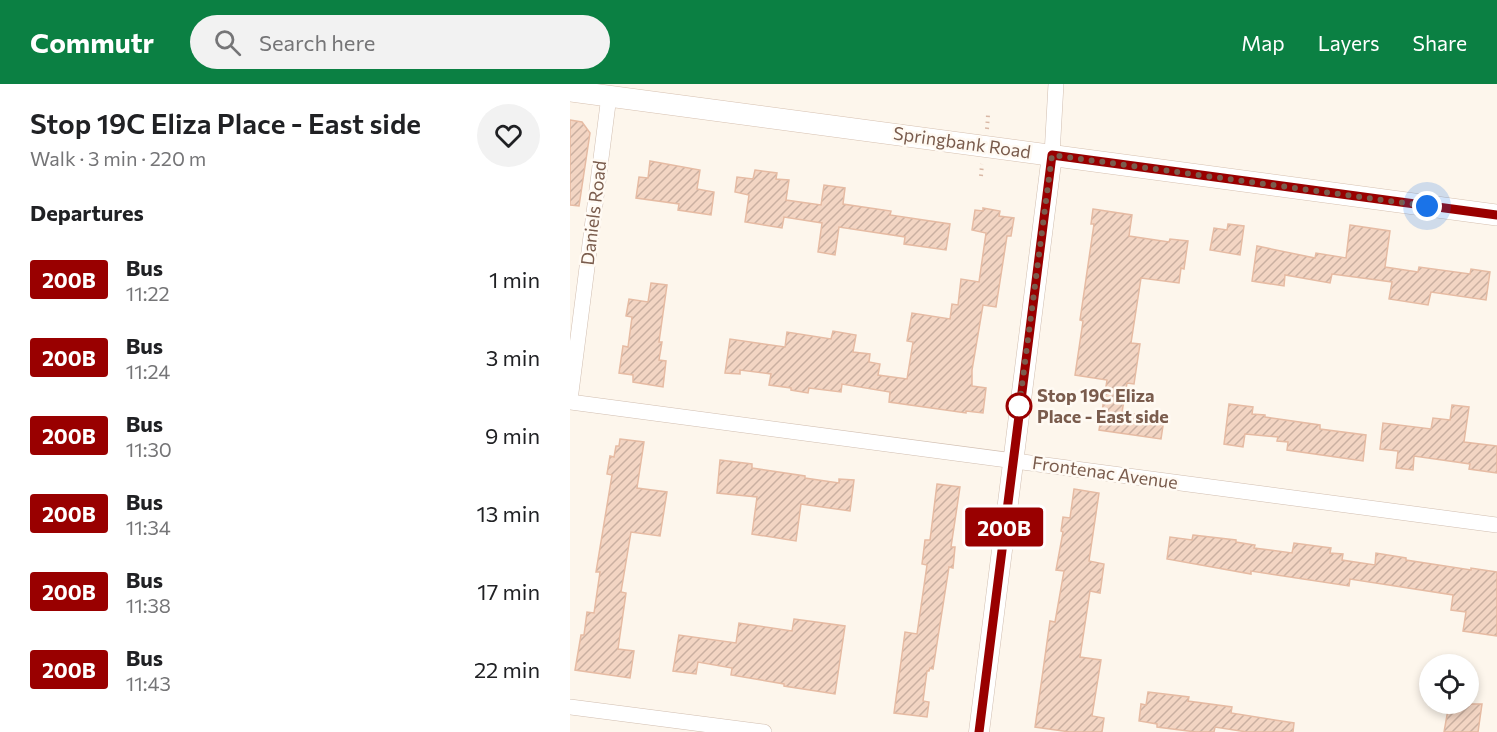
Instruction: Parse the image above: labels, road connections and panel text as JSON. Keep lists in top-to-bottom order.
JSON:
{
  "streets": {
    "main road": ["Springbank Road"],
    "street": ["Daniels Road", "Frontenac Avenue"]
  },
  "crossings": [
    ["Springbank Road", "Daniels Road"],
    ["Daniels Road", "Frontenac Avenue"]
  ],
  "places": ["Stop 19C Eliza Place - East side"],
  "lines": ["bus line 200B"],
  "page": {
    "header": "Commutr",
    "search": "Search here",
    "nav": ["Map", "Layers", "Share"],
    "heading": [
      ["Stop 19C Eliza Place - East side", "Walk · 3 min · 220 m"],
      "Departures"
    ],
    "on_map": "200B",
    "list": [
      {
        "mark": "200B",
        "name": "Bus",
        "note": "11:22",
        "value": "1 min"
      },
      {
        "mark": "200B",
        "name": "Bus",
        "note": "11:24",
        "value": "3 min"
      },
      {
        "mark": "200B",
        "name": "Bus",
        "note": "11:30",
        "value": "9 min"
      },
      {
        "mark": "200B",
        "name": "Bus",
        "note": "11:34",
        "value": "13 min"
      },
      {
        "mark": "200B",
        "name": "Bus",
        "note": "11:38",
        "value": "17 min"
      },
      {
        "mark": "200B",
        "name": "Bus",
        "note": "11:43",
        "value": "22 min"
      }
    ]
  }
}
